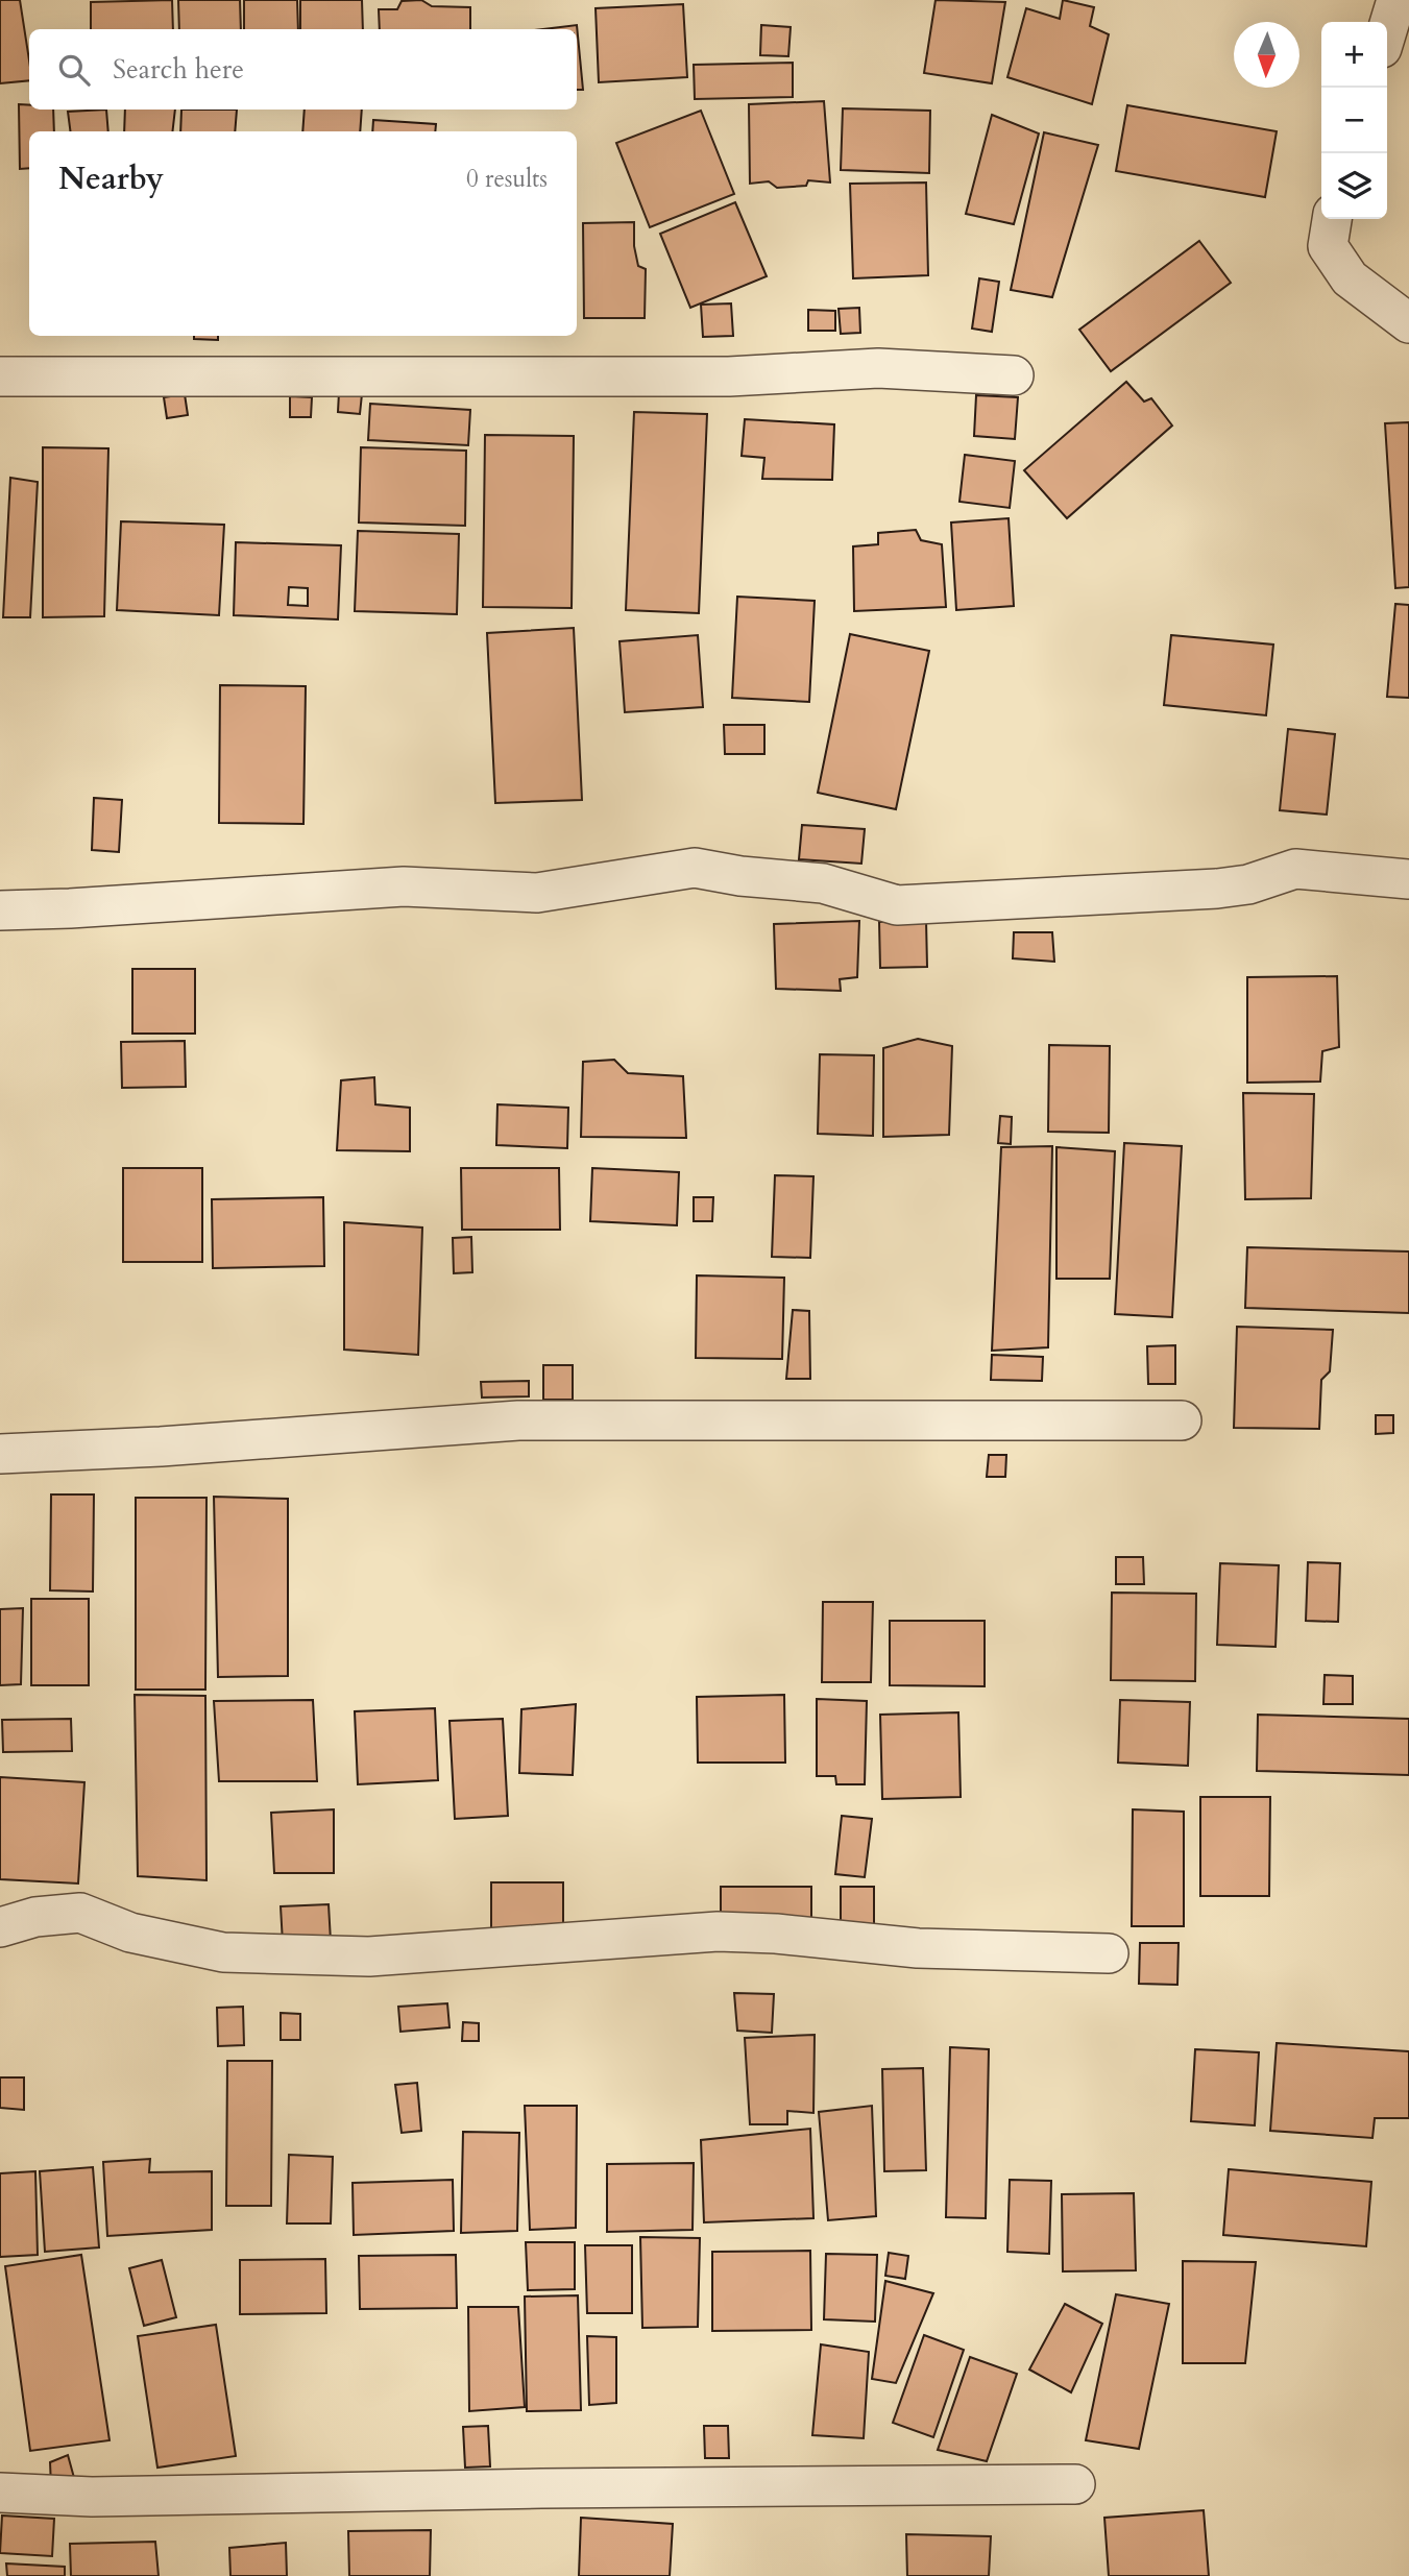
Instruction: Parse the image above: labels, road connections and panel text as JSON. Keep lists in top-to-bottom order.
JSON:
{
  "north": "bottom",
  "page": {
    "map_buttons": ["+", "−"],
    "search": "Search here",
    "heading": ["Nearby", "0 results"]
  }
}
